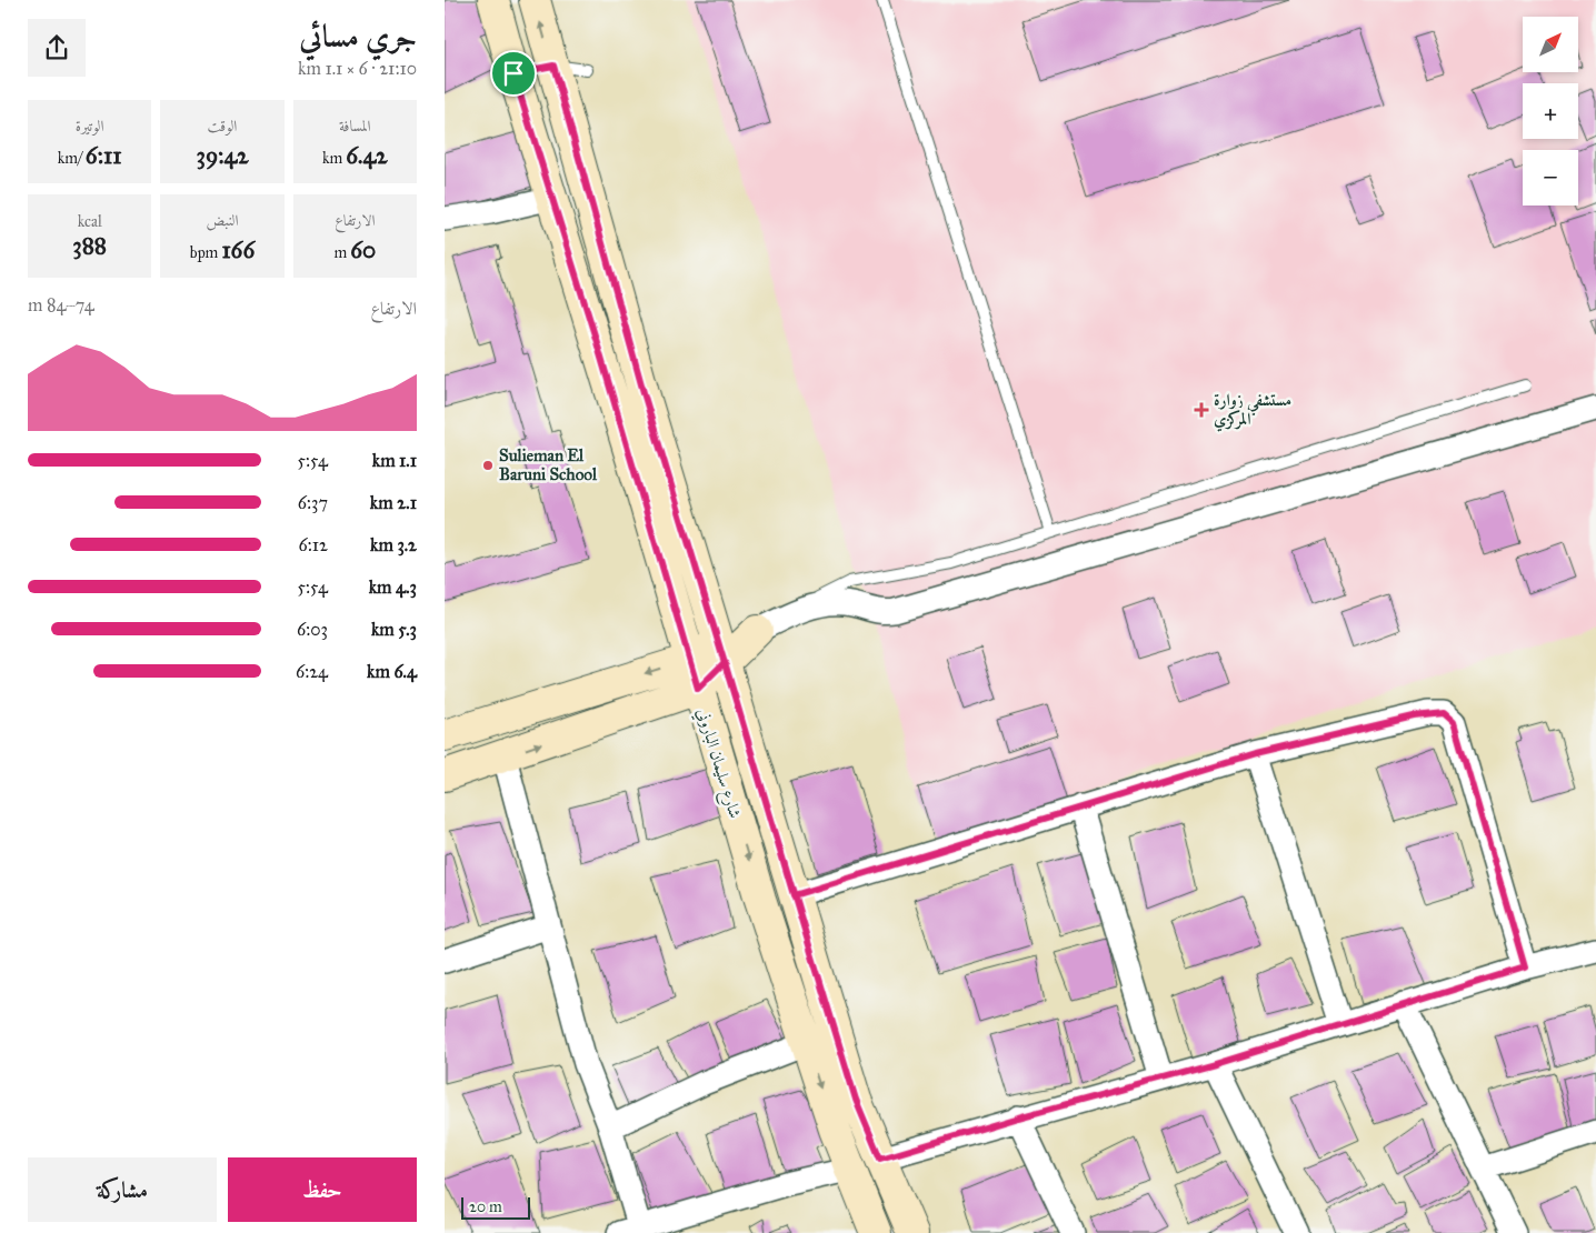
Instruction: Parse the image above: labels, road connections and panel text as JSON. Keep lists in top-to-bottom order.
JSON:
{
  "streets": {
    "street": ["شارع سليمان الباروني"]
  },
  "places": {
    "health": ["مستشفي زوارة المركزي"],
    "other": ["Sulieman El Baruni School"]
  },
  "scale_bar": "20 m",
  "north": "top right",
  "page": {
    "heading": ["جري مسائي", "21:10 · 6 × 1.1 km"],
    "map_buttons": ["+", "−"],
    "stats": [
      ["المسافة", "6.42 km"],
      ["الوقت", "39:42"],
      ["الوتيرة", "6:11 /km"],
      ["الارتفاع", "60 m"],
      ["النبض", "166 bpm"],
      ["kcal", "388"]
    ],
    "chart": ["الارتفاع", "74–84 m"],
    "list": [
      {
        "name": "1.1 km",
        "note": "5:54"
      },
      {
        "name": "2.1 km",
        "note": "6:37"
      },
      {
        "name": "3.2 km",
        "note": "6:12"
      },
      {
        "name": "4.3 km",
        "note": "5:54"
      },
      {
        "name": "5.3 km",
        "note": "6:03"
      },
      {
        "name": "6.4 km",
        "note": "6:24"
      }
    ],
    "buttons": ["حفظ", "مشاركة"],
    "scale": "20 m"
  }
}
